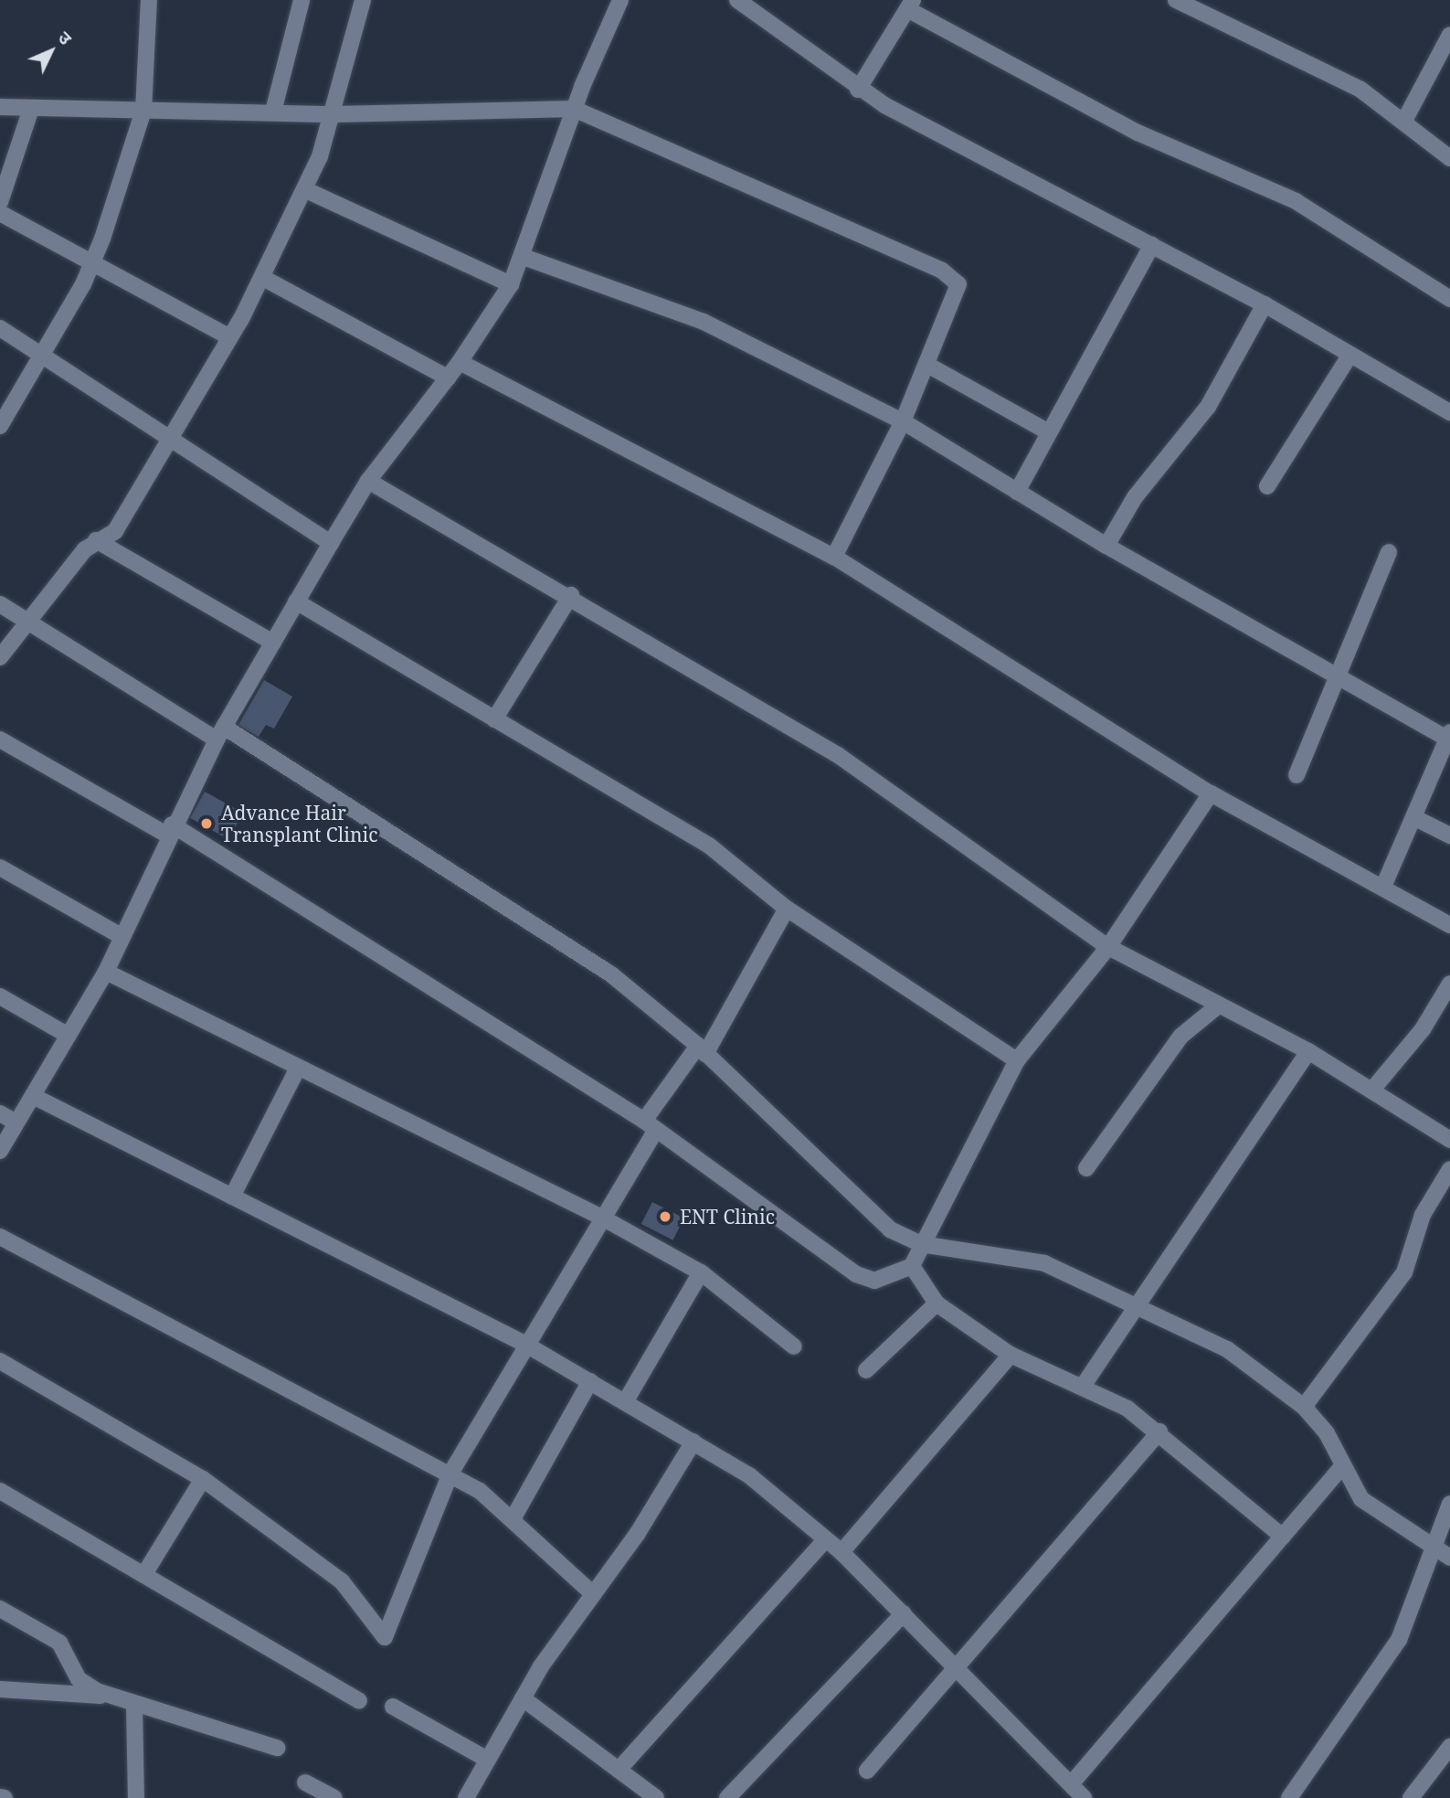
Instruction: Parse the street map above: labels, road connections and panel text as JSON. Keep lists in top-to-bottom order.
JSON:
{
  "places": ["Advance Hair Transplant Clinic", "ENT Clinic"],
  "north": "top right"
}
